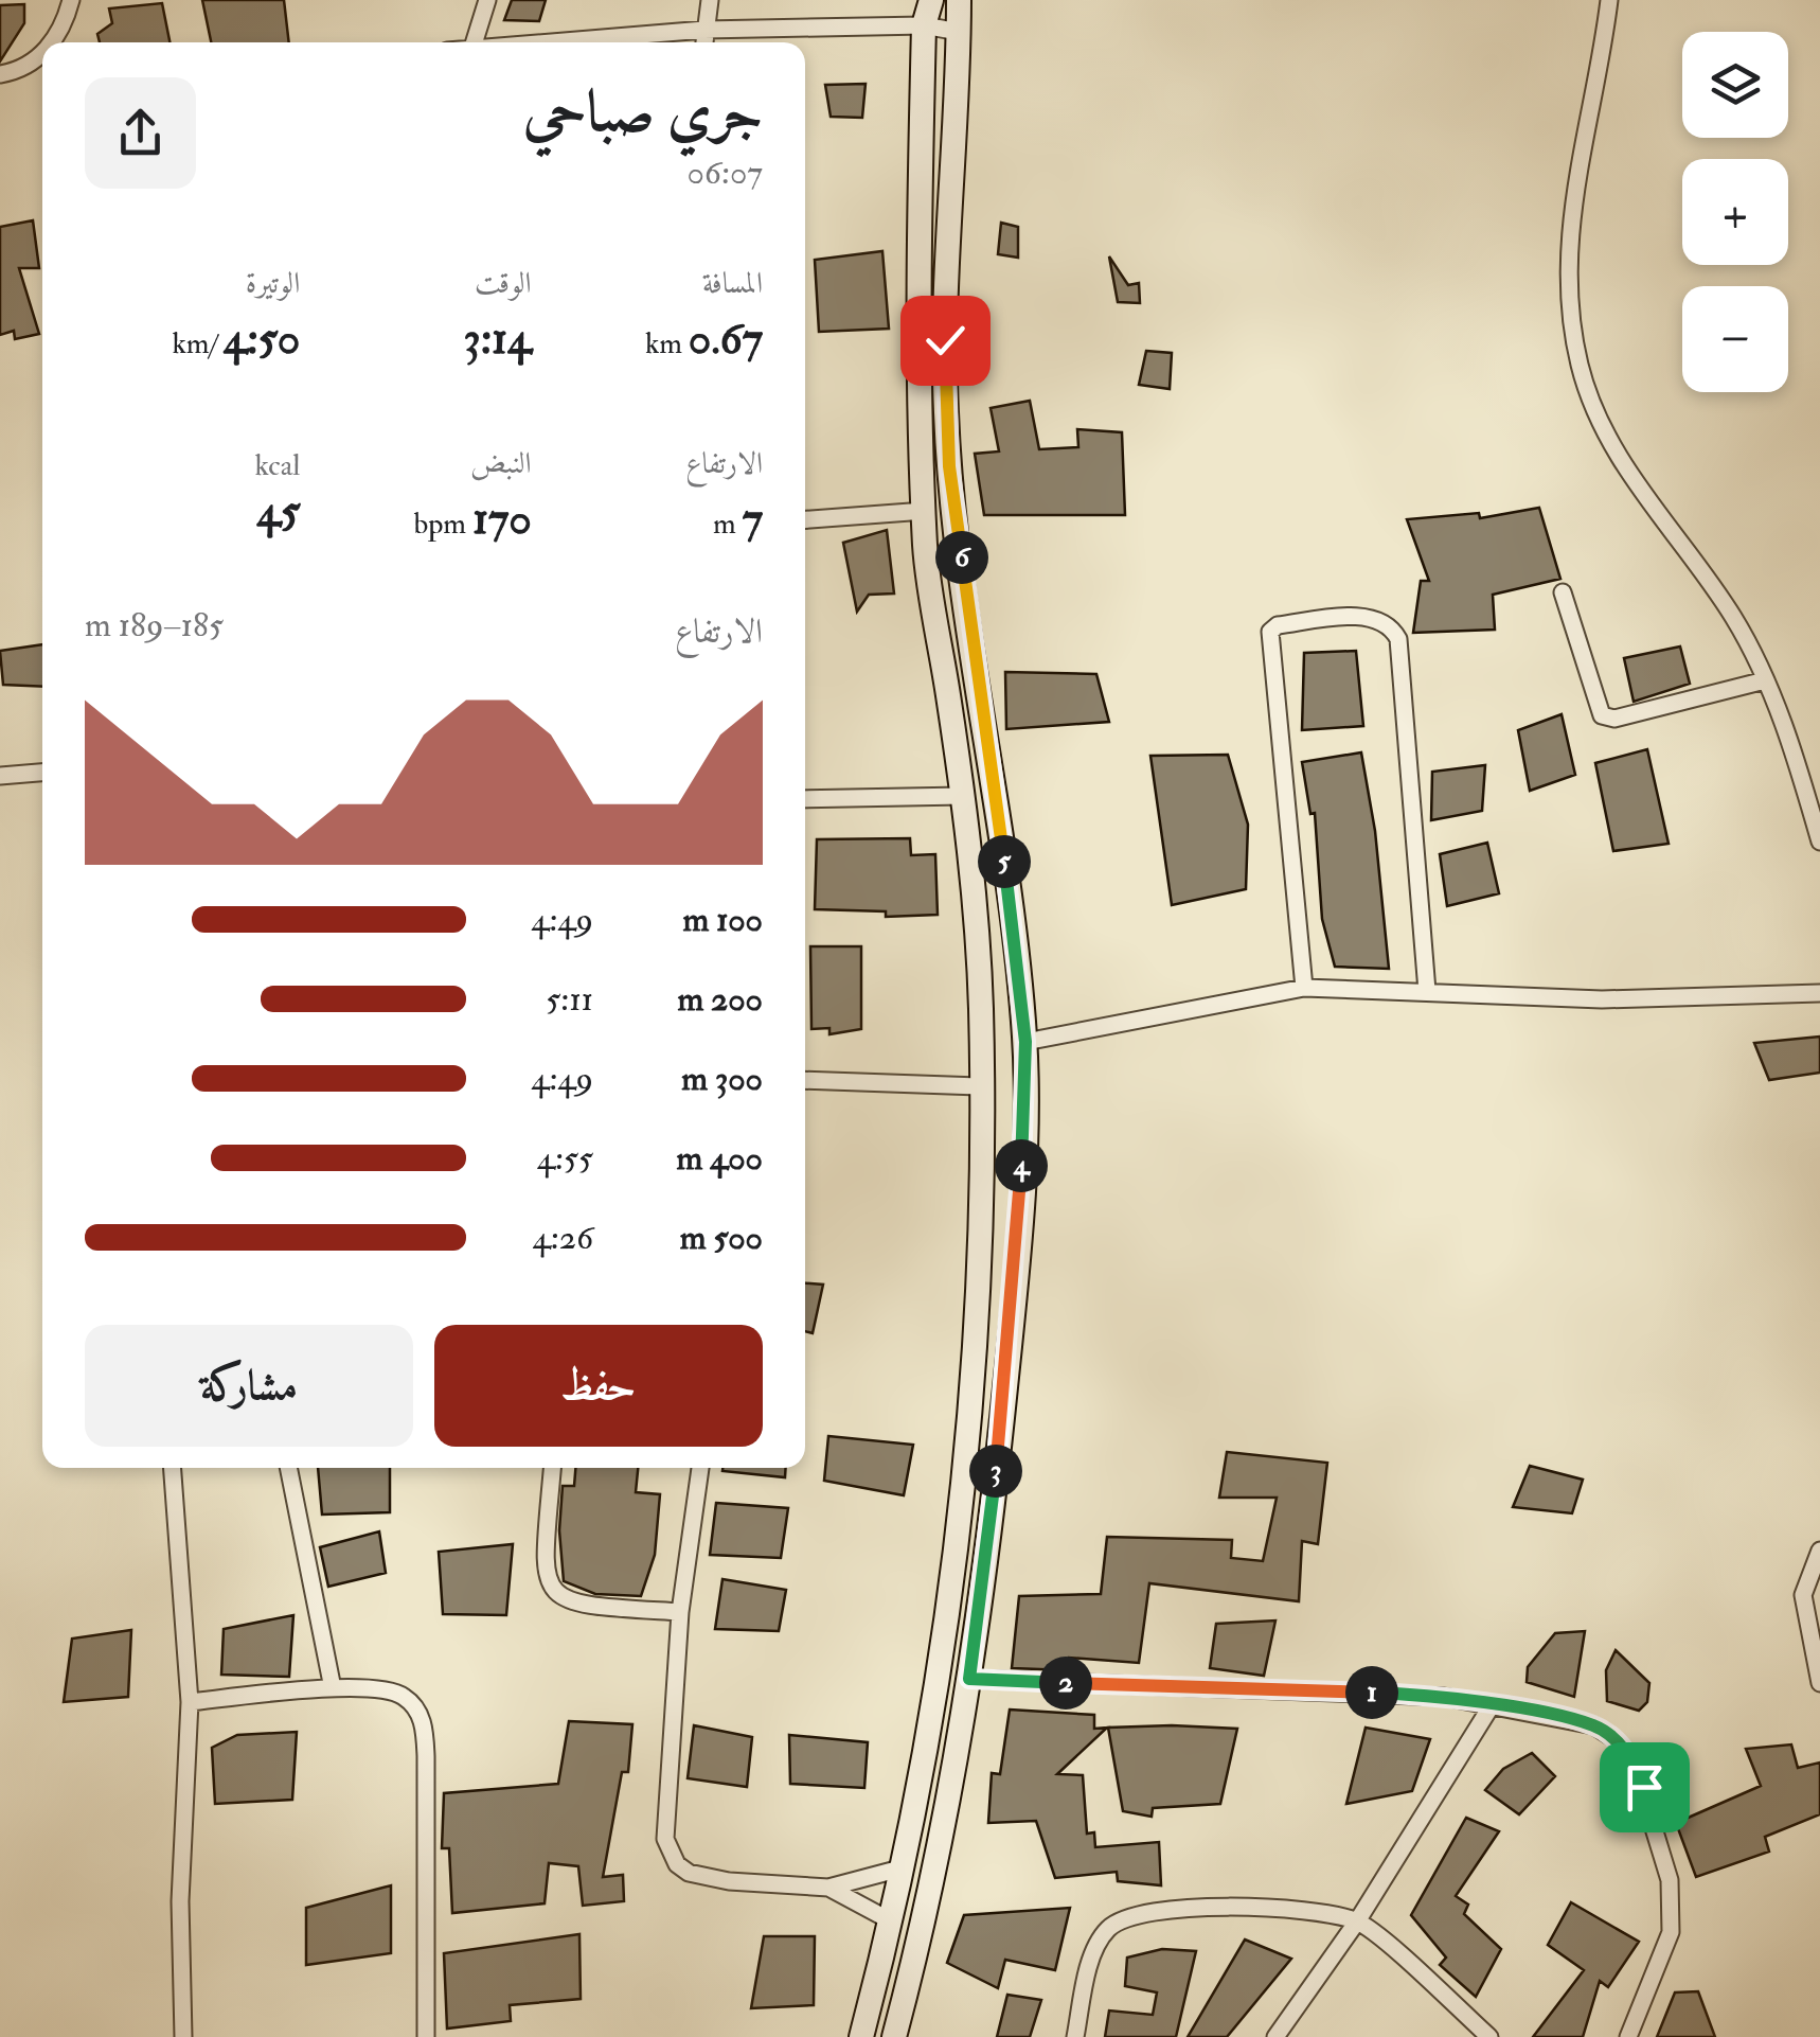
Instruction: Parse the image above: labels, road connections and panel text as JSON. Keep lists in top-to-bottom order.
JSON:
{
  "page": {
    "map_buttons": ["+", "−"],
    "heading": ["جري صباحي", "06:07"],
    "stats": [
      ["المسافة", "0.67 km"],
      ["الوقت", "3:14"],
      ["الوتيرة", "4:50 /km"],
      ["الارتفاع", "7 m"],
      ["النبض", "170 bpm"],
      ["kcal", "45"]
    ],
    "pins": [
      "6",
      "5",
      "4",
      "3",
      "2",
      "1"
    ],
    "chart": ["الارتفاع", "185–189 m"],
    "list": [
      {
        "name": "100 m",
        "note": "4:49"
      },
      {
        "name": "200 m",
        "note": "5:11"
      },
      {
        "name": "300 m",
        "note": "4:49"
      },
      {
        "name": "400 m",
        "note": "4:55"
      },
      {
        "name": "500 m",
        "note": "4:26"
      }
    ],
    "buttons": ["حفظ", "مشاركة"]
  }
}
